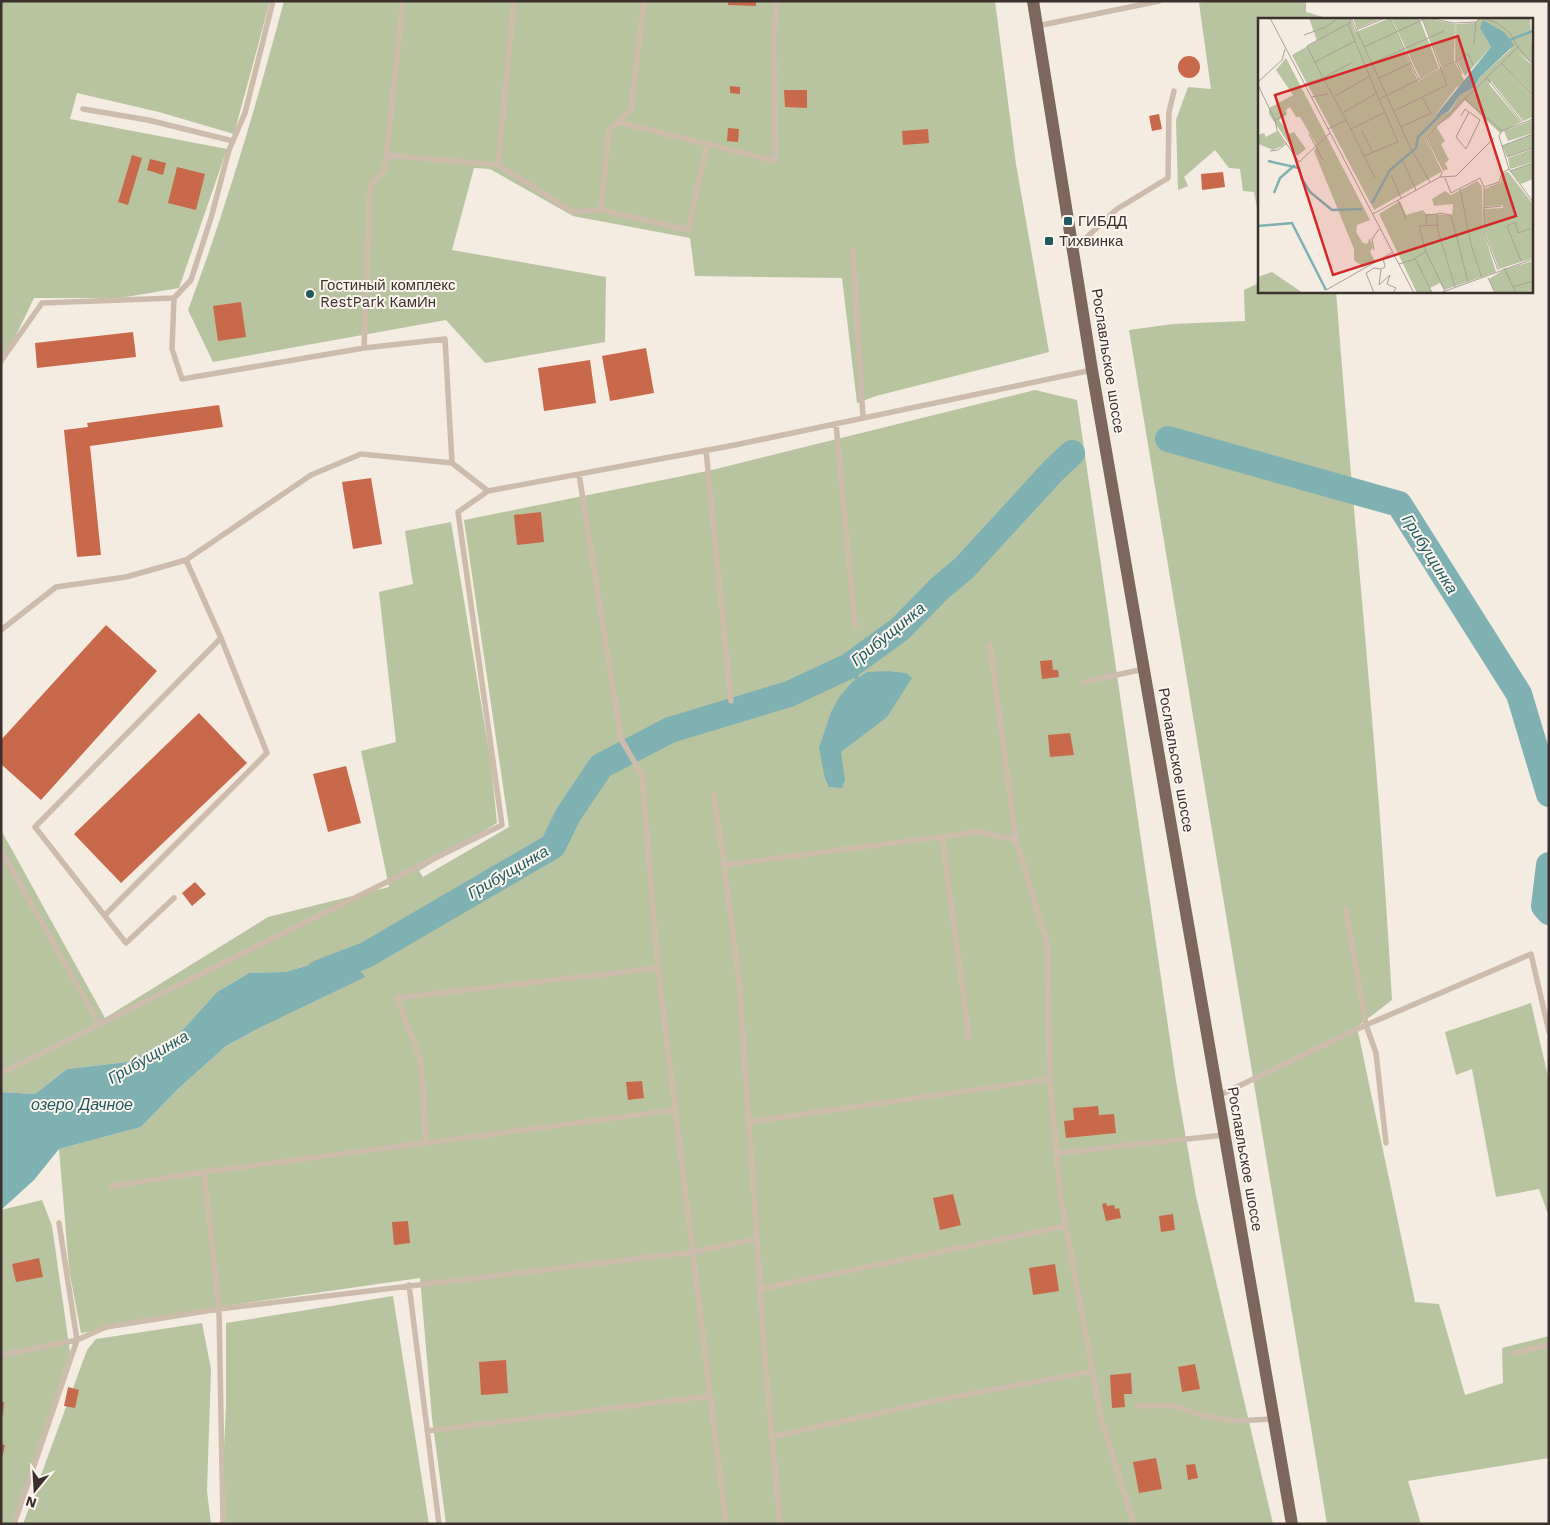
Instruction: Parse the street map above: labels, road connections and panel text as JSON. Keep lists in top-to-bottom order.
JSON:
{
  "streets": {
    "main road": ["Рославльское шоссе"]
  },
  "water": ["Грибущинка", "озеро Дачное"],
  "places": {
    "transit": ["ГИБДД", "Тихвинка"],
    "other": ["Гостиный комплекс RestPark КамИн"]
  },
  "north": "bottom"
}
